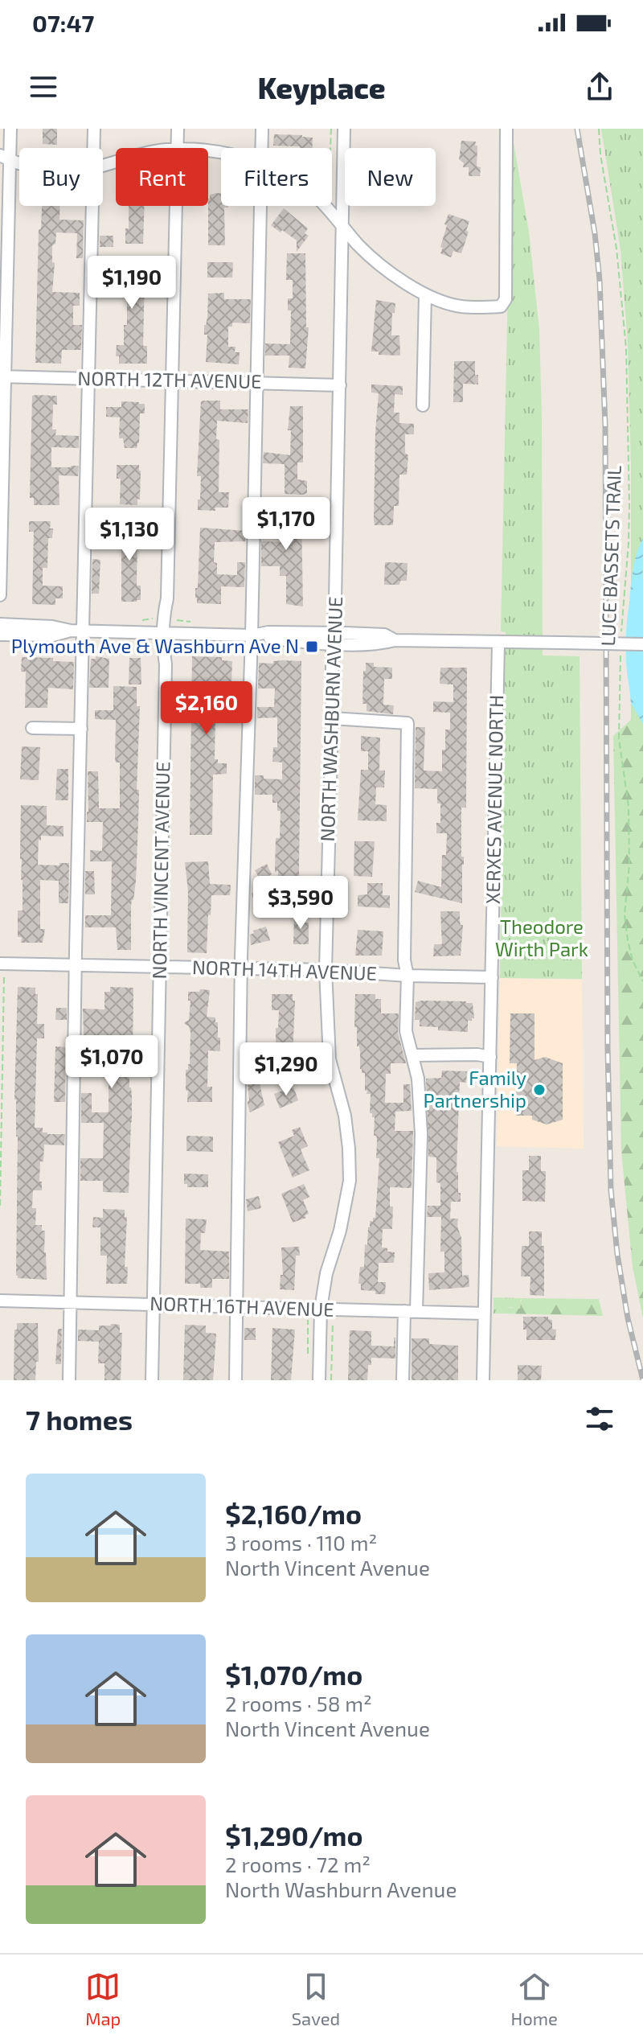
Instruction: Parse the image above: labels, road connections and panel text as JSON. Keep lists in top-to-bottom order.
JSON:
{
  "streets": {
    "street": [
      "NORTH 12TH AVENUE",
      "NORTH WASHBURN AVENUE",
      "XERXES AVENUE NORTH",
      "NORTH VINCENT AVENUE",
      "NORTH 14TH AVENUE",
      "NORTH 16TH AVENUE"
    ],
    "path": ["LUCE BASSETS TRAIL"]
  },
  "crossings": [
    ["NORTH 12TH AVENUE", "NORTH WASHBURN AVENUE"],
    ["NORTH 12TH AVENUE", "NORTH VINCENT AVENUE"],
    ["NORTH WASHBURN AVENUE", "NORTH 14TH AVENUE"],
    ["NORTH WASHBURN AVENUE", "NORTH 16TH AVENUE"],
    ["XERXES AVENUE NORTH", "NORTH 14TH AVENUE"],
    ["XERXES AVENUE NORTH", "NORTH 16TH AVENUE"],
    ["NORTH VINCENT AVENUE", "NORTH 14TH AVENUE"],
    ["NORTH VINCENT AVENUE", "NORTH 16TH AVENUE"]
  ],
  "parks": ["Theodore Wirth Park"],
  "places": {
    "transit": ["Plymouth Ave & Washburn Ave N"],
    "other": ["Family Partnership"]
  },
  "page": {
    "status": "07:47",
    "header": "Keyplace",
    "chip": [
      "Buy",
      "Rent",
      "Filters",
      "New"
    ],
    "price": [
      "$1,190",
      "$1,170",
      "$1,130",
      "$2,160",
      "$3,590",
      "$1,070",
      "$1,290"
    ],
    "heading": "7 homes",
    "list": [
      {
        "name": "$2,160/mo",
        "note": "3 rooms · 110 m² · North Vincent Avenue"
      },
      {
        "name": "$1,070/mo",
        "note": "2 rooms · 58 m² · North Vincent Avenue"
      },
      {
        "name": "$1,290/mo",
        "note": "2 rooms · 72 m² · North Washburn Avenue"
      }
    ],
    "tabs": ["Map", "Saved", "Home"]
  }
}
